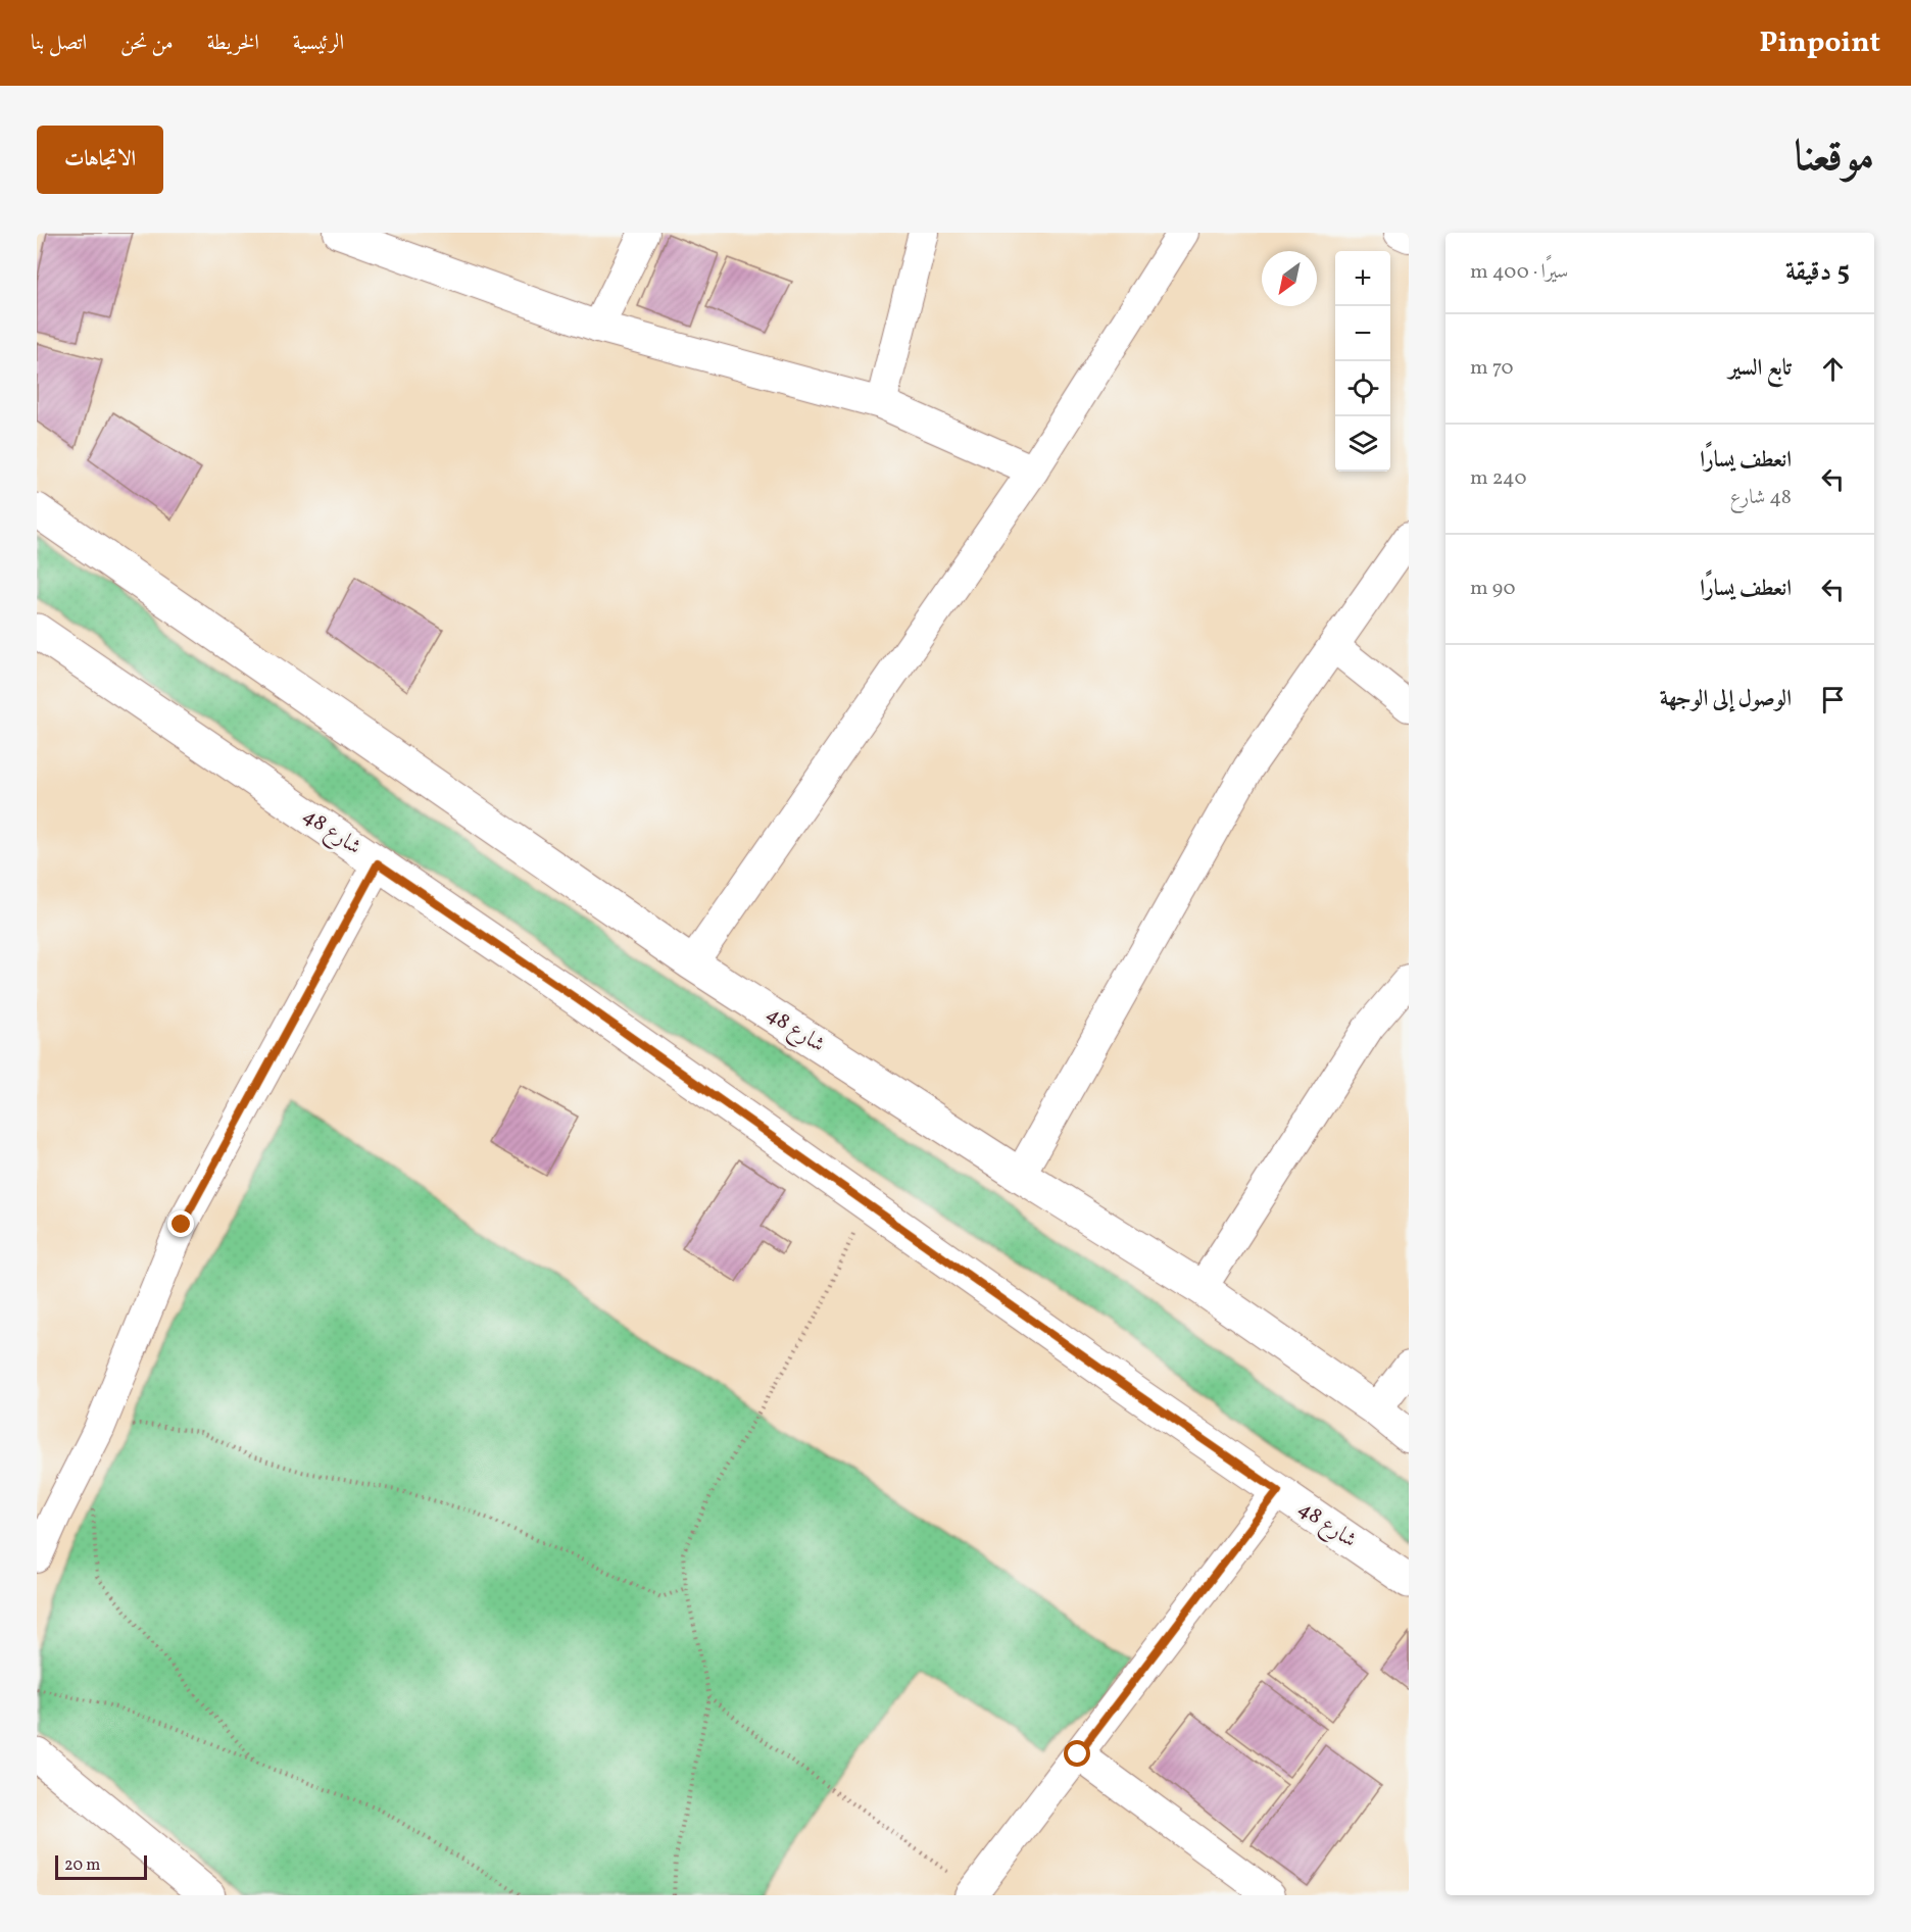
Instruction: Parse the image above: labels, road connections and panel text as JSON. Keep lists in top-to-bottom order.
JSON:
{
  "streets": {
    "main road": ["48 شارع"]
  },
  "scale_bar": "20 m",
  "north": "bottom left",
  "page": {
    "header": "Pinpoint",
    "nav": [
      "الرئيسية",
      "الخريطة",
      "من نحن",
      "اتصل بنا"
    ],
    "title": "موقعنا",
    "buttons": "الاتجاهات",
    "heading": ["5 دقيقة", "سيرًا · 400 m"],
    "map_buttons": ["+", "−"],
    "list": [
      ["تابع السير", "70 m"],
      ["انعطف يسارًا", "48 شارع", "240 m"],
      ["انعطف يسارًا", "90 m"],
      "الوصول إلى الوجهة"
    ],
    "scale": "20 m"
  }
}
